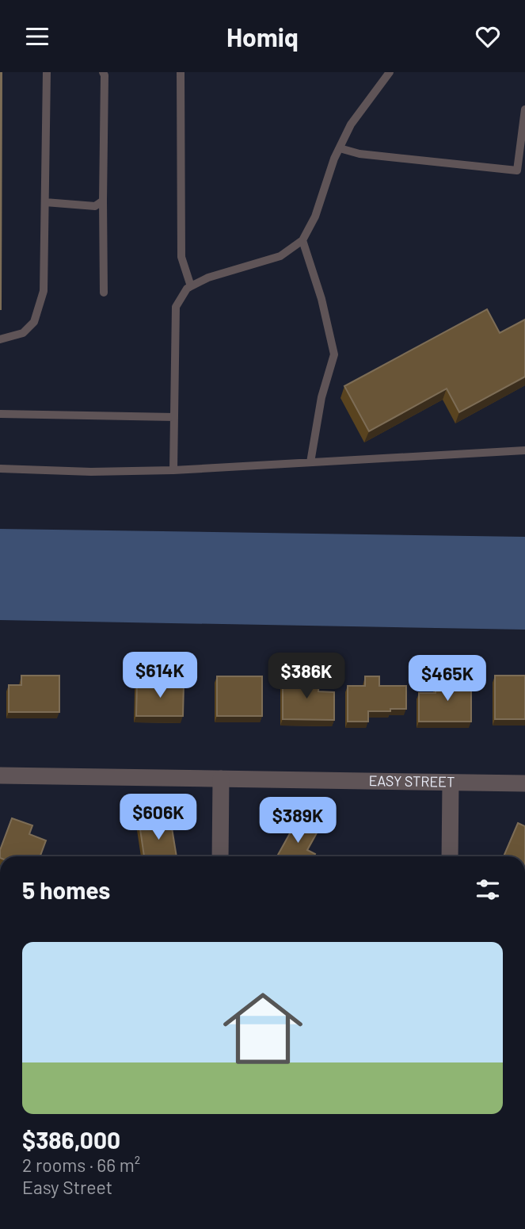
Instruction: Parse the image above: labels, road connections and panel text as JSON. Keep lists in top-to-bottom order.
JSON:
{
  "streets": {
    "street": ["EASY STREET"]
  },
  "page": {
    "header": "Homiq",
    "price": [
      "$614K",
      "$386K",
      "$465K",
      "$606K",
      "$389K"
    ],
    "heading": "5 homes",
    "list": [
      {
        "name": "$386,000",
        "note": "2 rooms · 66 m² · Easy Street"
      }
    ]
  }
}
